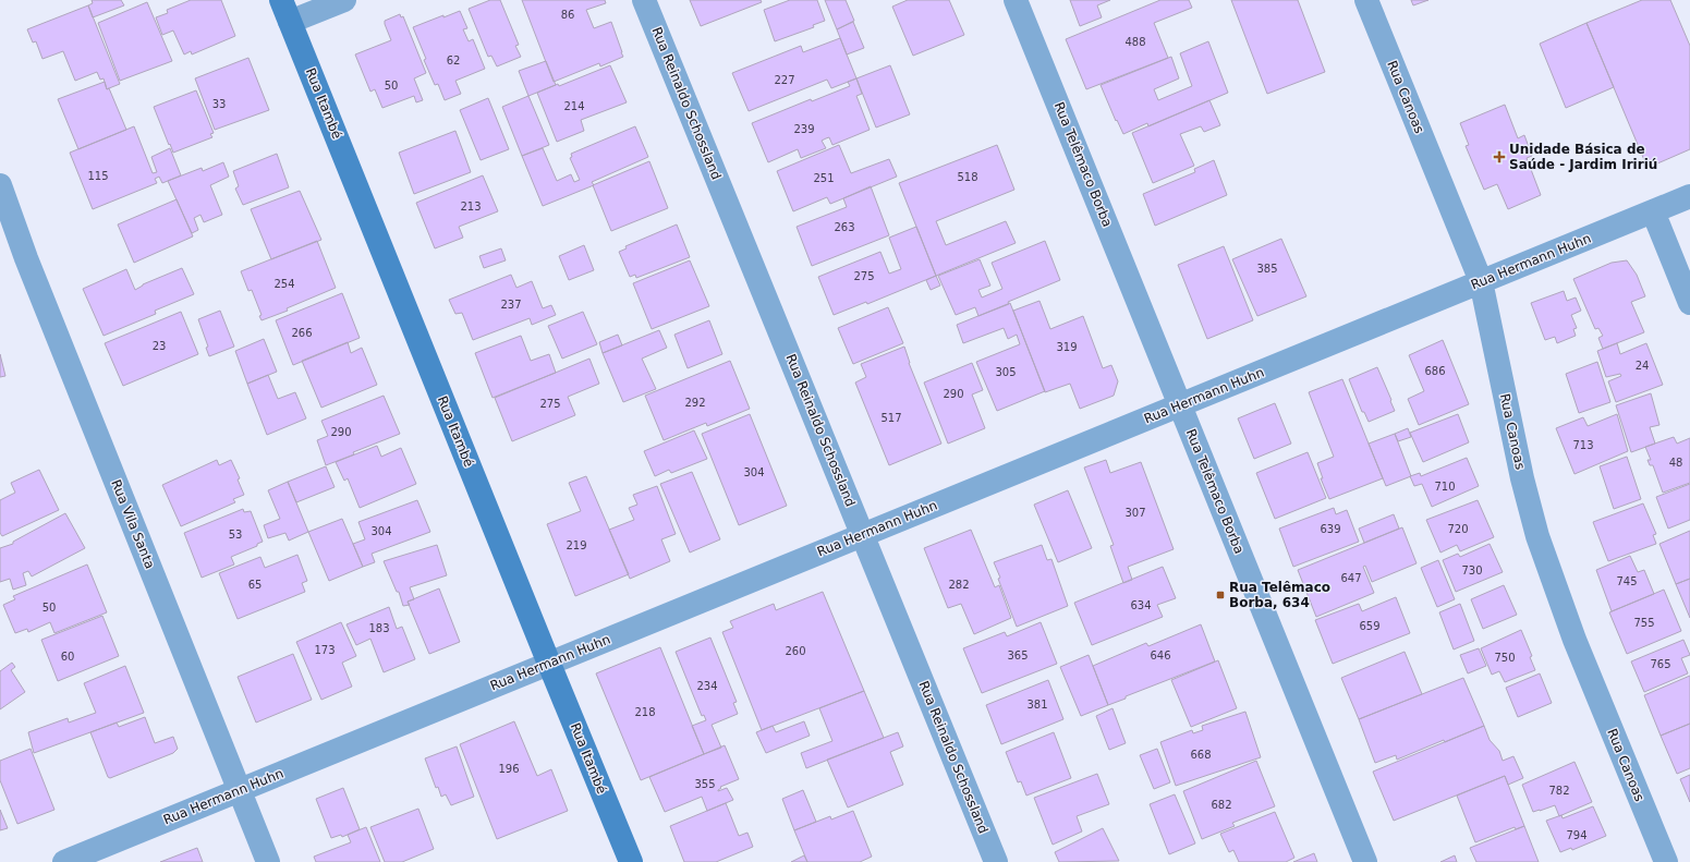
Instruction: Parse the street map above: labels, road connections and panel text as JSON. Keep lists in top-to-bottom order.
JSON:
{
  "streets": {
    "street": [
      "Rua Canoas",
      "Rua Itambé",
      "Rua Reinaldo Schossland",
      "Rua Telêmaco Borba",
      "Rua Hermann Huhn",
      "Rua Vila Santa"
    ]
  },
  "crossings": [
    ["Rua Canoas", "Rua Hermann Huhn"],
    ["Rua Itambé", "Rua Hermann Huhn"],
    ["Rua Reinaldo Schossland", "Rua Hermann Huhn"],
    ["Rua Telêmaco Borba", "Rua Hermann Huhn"],
    ["Rua Hermann Huhn", "Rua Vila Santa"]
  ],
  "places": {
    "health": ["Unidade Básica de Saúde - Jardim Iririú"],
    "transit": ["Rua Telêmaco Borba, 634"]
  },
  "house_numbers": [
    "86",
    "488",
    "62",
    "227",
    "50",
    "33",
    "214",
    "239",
    "115",
    "518",
    "251",
    "213",
    "263",
    "385",
    "275",
    "254",
    "237",
    "266",
    "23",
    "319",
    "24",
    "686",
    "305",
    "290",
    "292",
    "275",
    "517",
    "290",
    "713",
    "48",
    "304",
    "710",
    "307",
    "639",
    "720",
    "304",
    "53",
    "219",
    "730",
    "647",
    "745",
    "65",
    "282",
    "634",
    "50",
    "755",
    "659",
    "183",
    "173",
    "260",
    "365",
    "646",
    "60",
    "750",
    "765",
    "234",
    "381",
    "218",
    "668",
    "196",
    "355",
    "782",
    "682",
    "794"
  ]
}
